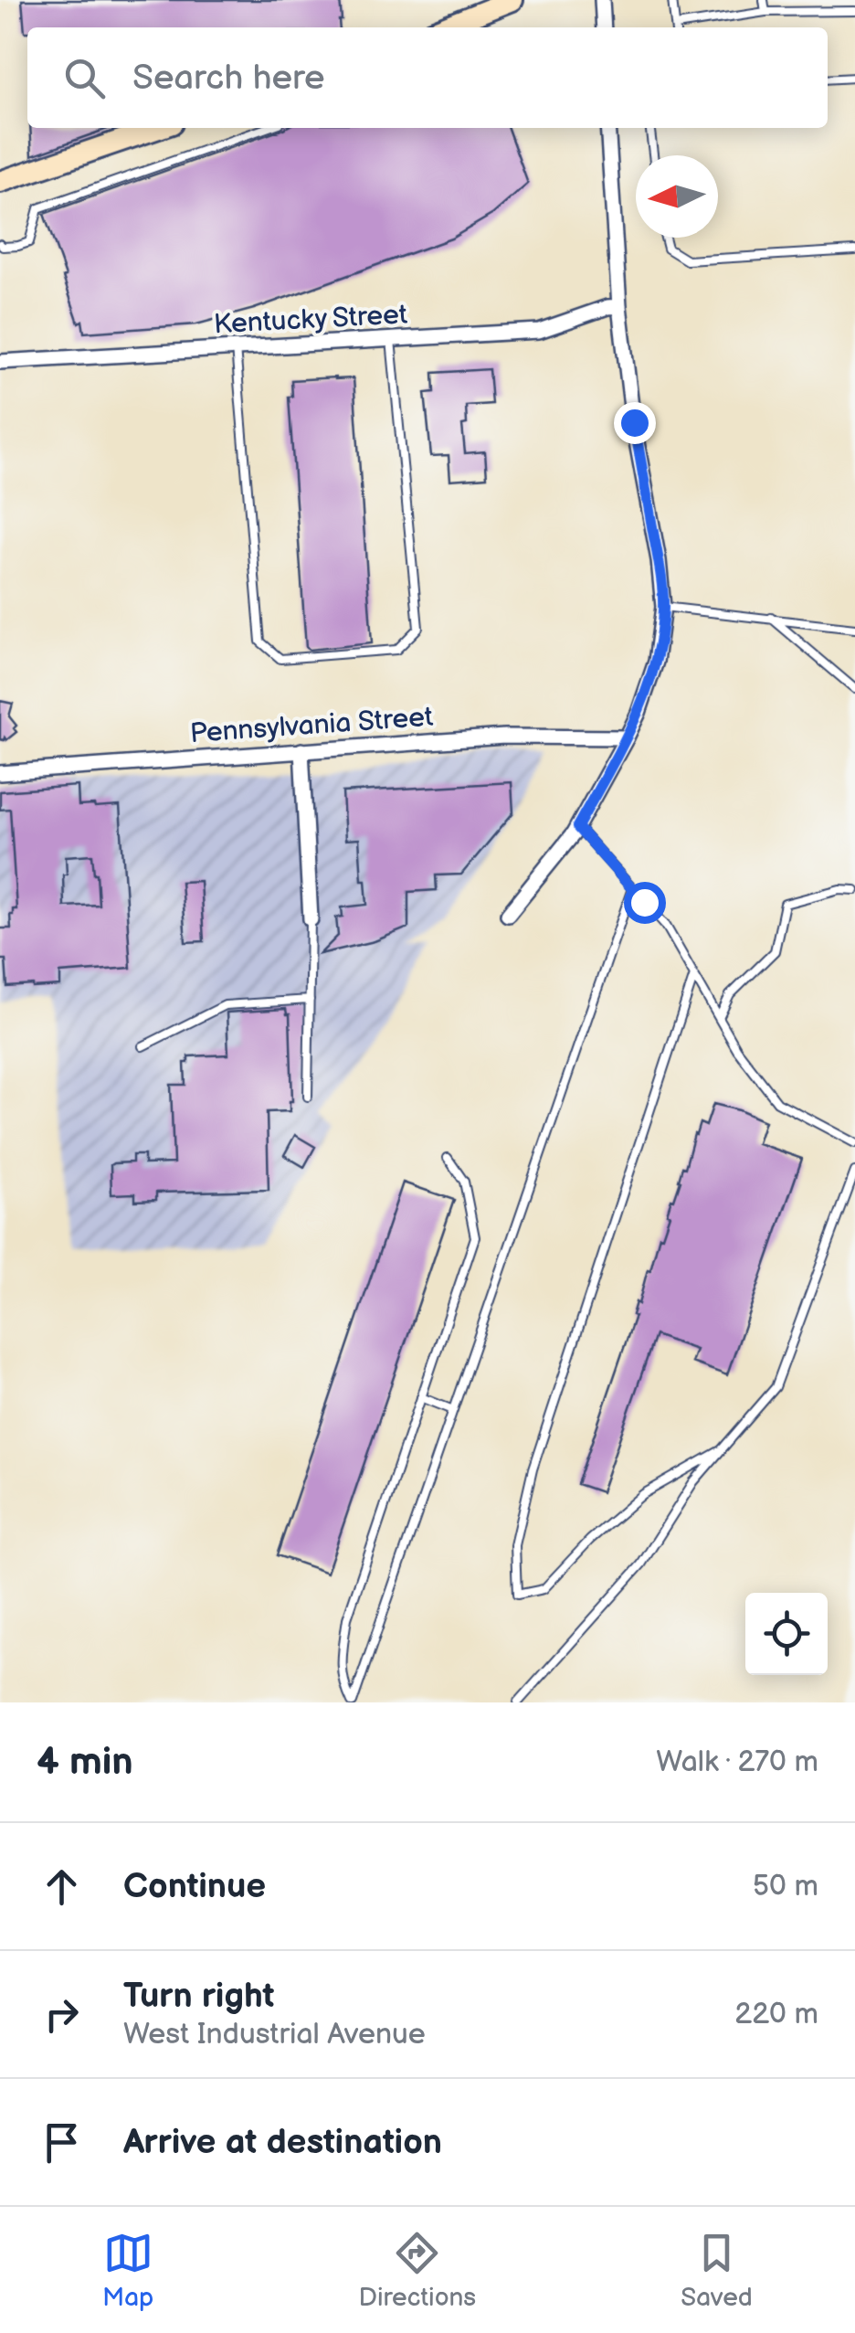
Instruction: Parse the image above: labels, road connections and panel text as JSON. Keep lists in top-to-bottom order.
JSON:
{
  "streets": {
    "street": ["Kentucky Street", "Pennsylvania Street"]
  },
  "north": "left",
  "page": {
    "search": "Search here",
    "heading": ["4 min", "Walk · 270 m"],
    "list": [
      ["Continue", "50 m"],
      ["Turn right", "West Industrial Avenue", "220 m"],
      "Arrive at destination"
    ],
    "nav": ["Map", "Directions", "Saved"]
  }
}
